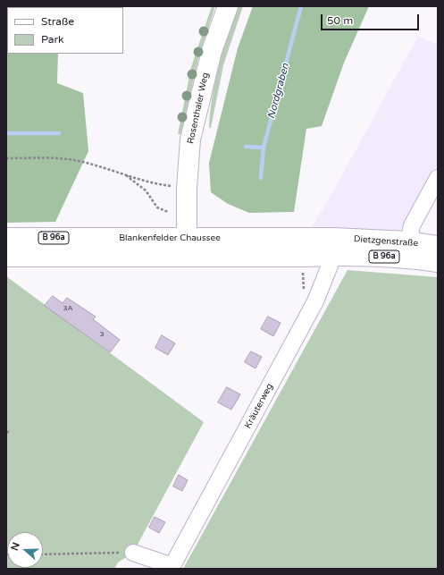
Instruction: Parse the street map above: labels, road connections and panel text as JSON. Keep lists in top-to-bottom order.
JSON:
{
  "streets": {
    "main road": [
      "Rosenthaler Weg",
      "B 96a",
      "Blankenfelder Chaussee",
      "Dietzgenstraße"
    ],
    "lane": ["Kräuterweg"]
  },
  "crossings": [
    ["Rosenthaler Weg", "Blankenfelder Chaussee"],
    ["Blankenfelder Chaussee", "Dietzgenstraße"],
    ["Blankenfelder Chaussee", "Kräuterweg"],
    ["Dietzgenstraße", "Kräuterweg"]
  ],
  "water": ["Nordgraben"],
  "house_numbers": ["3A", "3"],
  "legend": ["Straße", "Park"],
  "scale_bar": "50 m",
  "north": "left"
}
